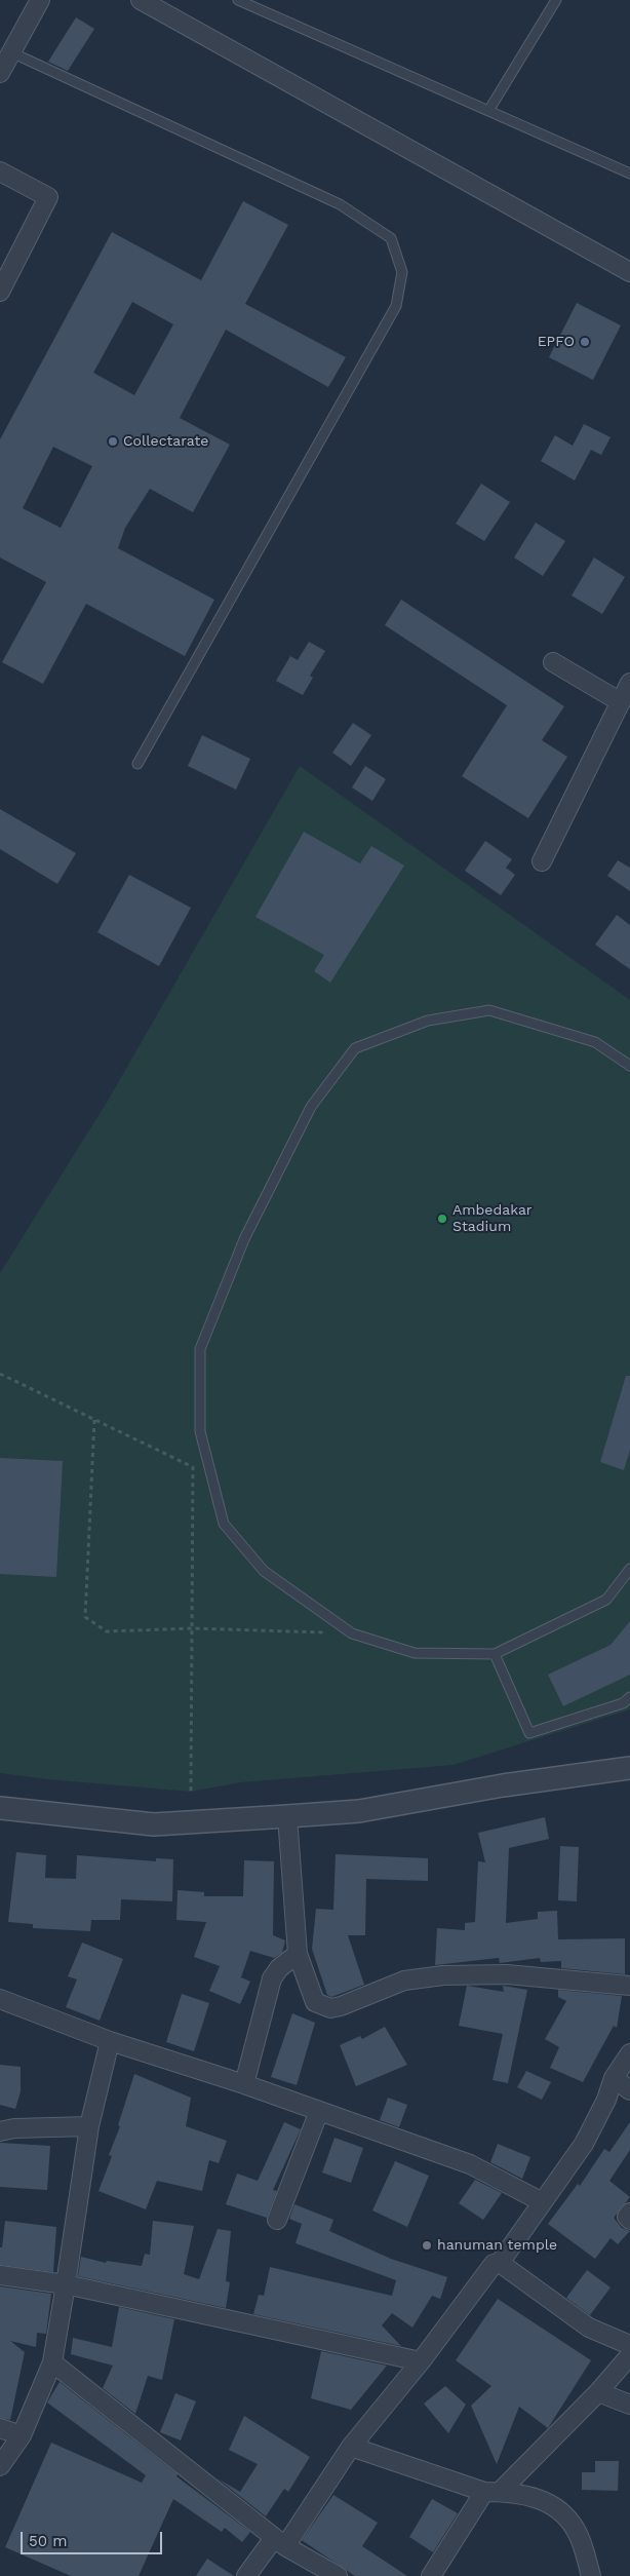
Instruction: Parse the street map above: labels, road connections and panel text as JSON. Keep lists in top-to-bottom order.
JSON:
{
  "places": [
    "EPFO",
    "Collectarate",
    "Ambedakar Stadium",
    "hanuman temple"
  ],
  "scale_bar": "50 m"
}
